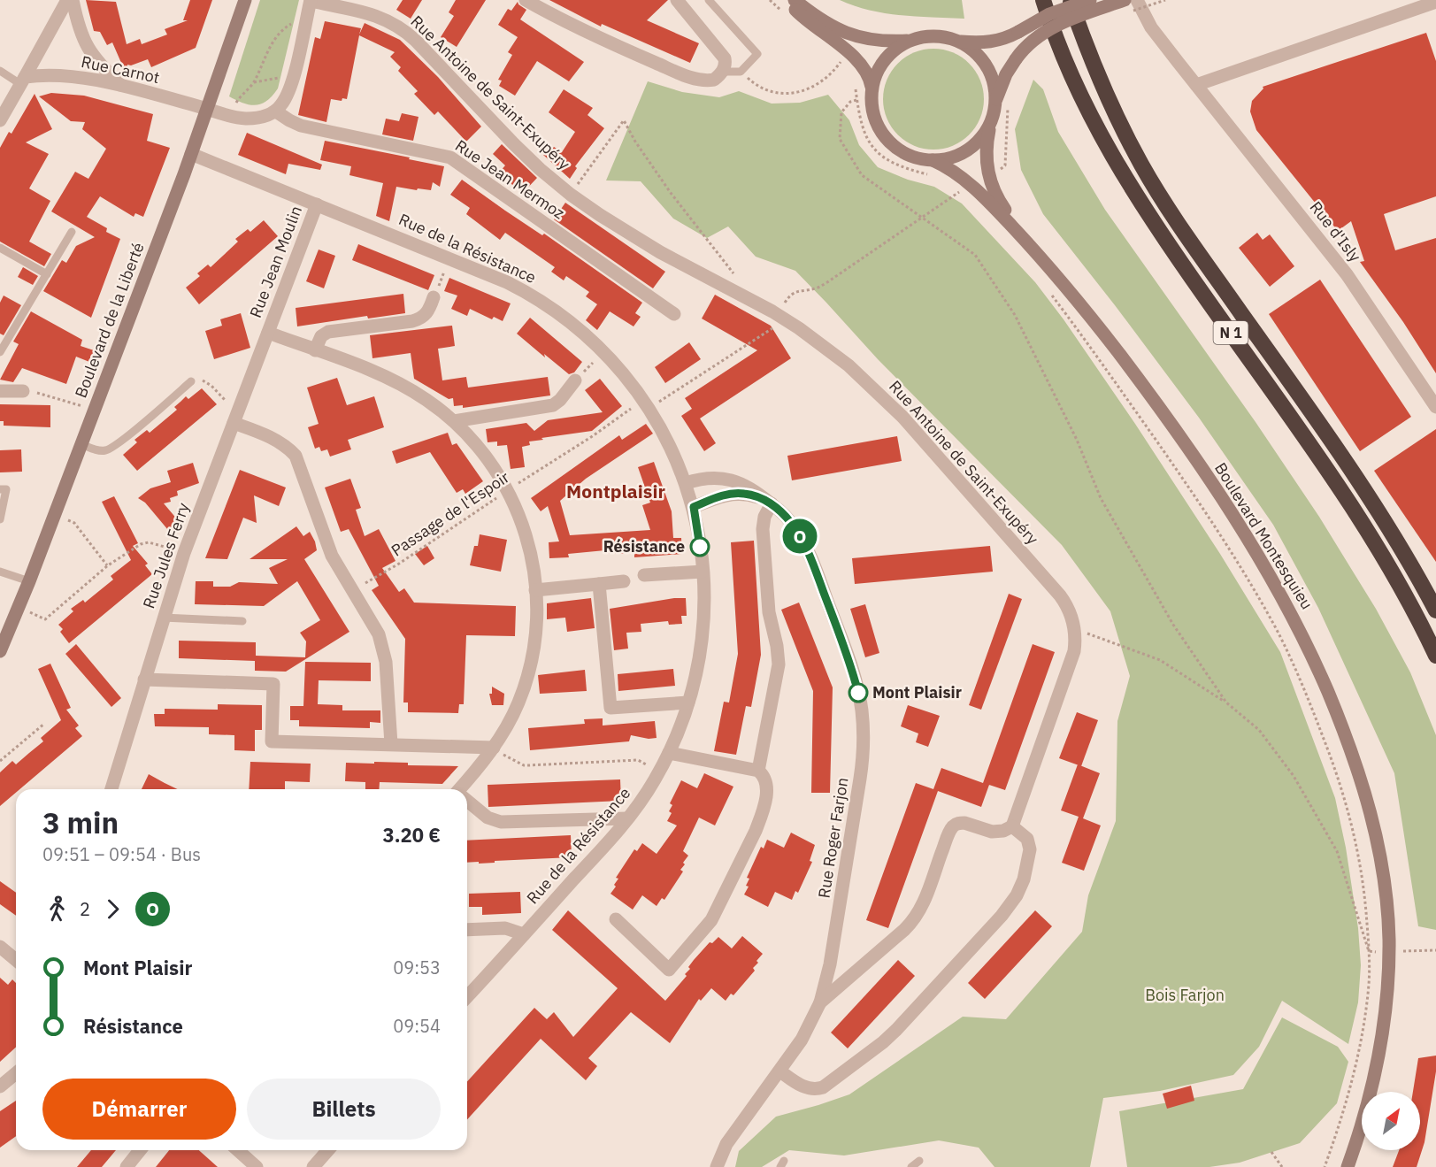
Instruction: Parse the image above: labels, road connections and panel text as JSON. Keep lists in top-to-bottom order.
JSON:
{
  "streets": {
    "highway": ["N 1"],
    "main road": ["Boulevard de la Liberté", "Boulevard Montesquieu"],
    "street": [
      "Rue Carnot",
      "Rue Antoine de Saint-Exupéry",
      "Rue Jean Mermoz",
      "Rue d'Isly",
      "Rue de la Résistance",
      "Rue Jean Moulin",
      "Rue Jules Ferry",
      "Rue Roger Farjon"
    ],
    "path": ["Passage de l'Espoir"]
  },
  "crossings": [
    ["Rue Carnot", "Rue Jean Mermoz"],
    ["Rue Carnot", "Boulevard de la Liberté"],
    ["Rue de la Résistance", "Rue Jean Moulin"],
    ["Rue de la Résistance", "Boulevard de la Liberté"],
    ["Rue de la Résistance", "Passage de l'Espoir"],
    ["Rue de la Résistance", "Rue Roger Farjon"],
    ["Rue Jean Moulin", "Rue Jules Ferry"]
  ],
  "districts": ["Montplaisir"],
  "parks": ["Bois Farjon"],
  "places": ["Résistance", "Mont Plaisir"],
  "lines": ["bus line O"],
  "north": "top right",
  "page": {
    "on_map": "O",
    "heading": ["3 min", "09:51 – 09:54 · Bus", "3.20 €"],
    "legs": ["2", "O"],
    "list": [
      {
        "name": "Mont Plaisir",
        "value": "09:53"
      },
      {
        "name": "Résistance",
        "value": "09:54"
      }
    ],
    "buttons": ["Démarrer", "Billets"]
  }
}
